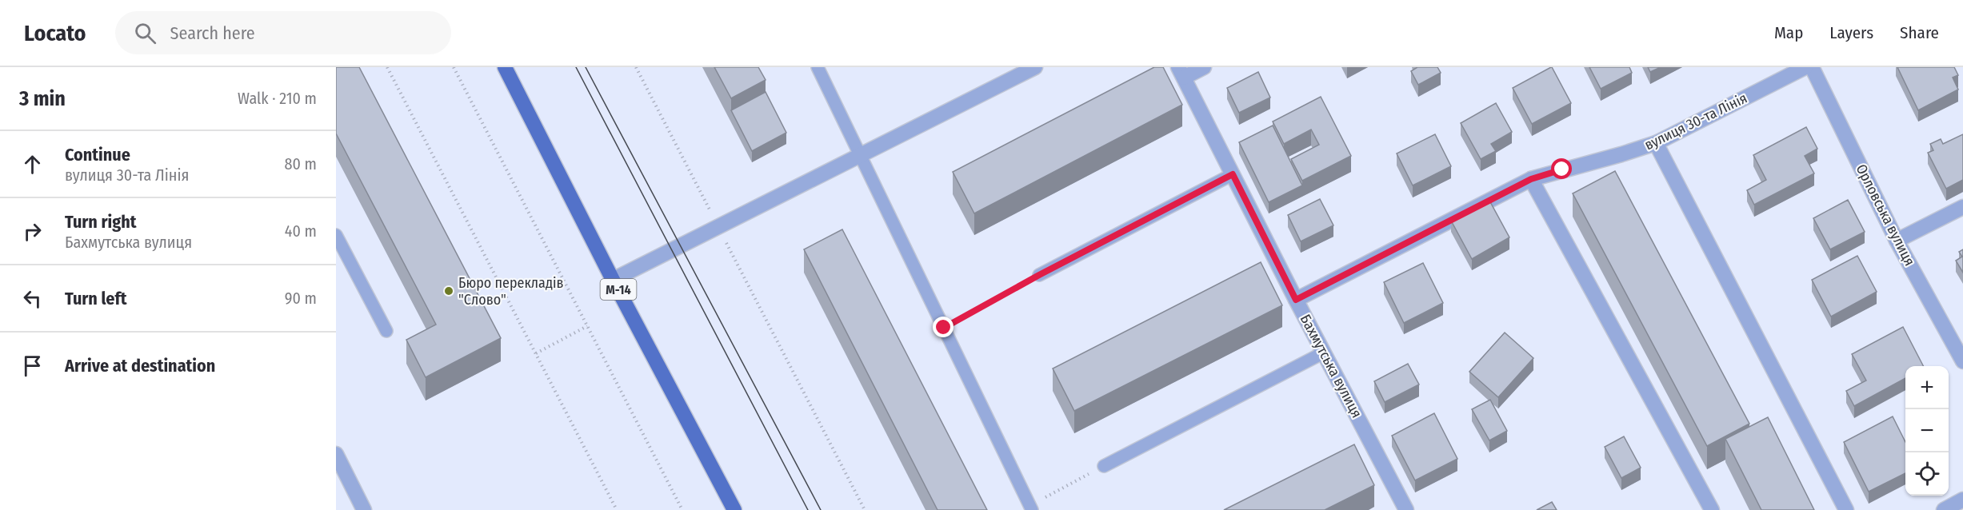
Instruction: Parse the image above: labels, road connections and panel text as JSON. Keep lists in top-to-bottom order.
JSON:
{
  "streets": {
    "main road": ["М-14"],
    "street": ["вулиця 30-та Лінія", "Орловська вулиця", "Бахмутська вулиця"]
  },
  "crossings": [
    ["вулиця 30-та Лінія", "Бахмутська вулиця"]
  ],
  "places": ["Бюро перекладів \"Слово\""],
  "page": {
    "header": "Locato",
    "search": "Search here",
    "nav": ["Map", "Layers", "Share"],
    "heading": ["3 min", "Walk · 210 m"],
    "list": [
      ["Continue", "вулиця 30-та Лінія", "80 m"],
      ["Turn right", "Бахмутська вулиця", "40 m"],
      ["Turn left", "90 m"],
      "Arrive at destination"
    ],
    "map_buttons": ["+", "−"]
  }
}
